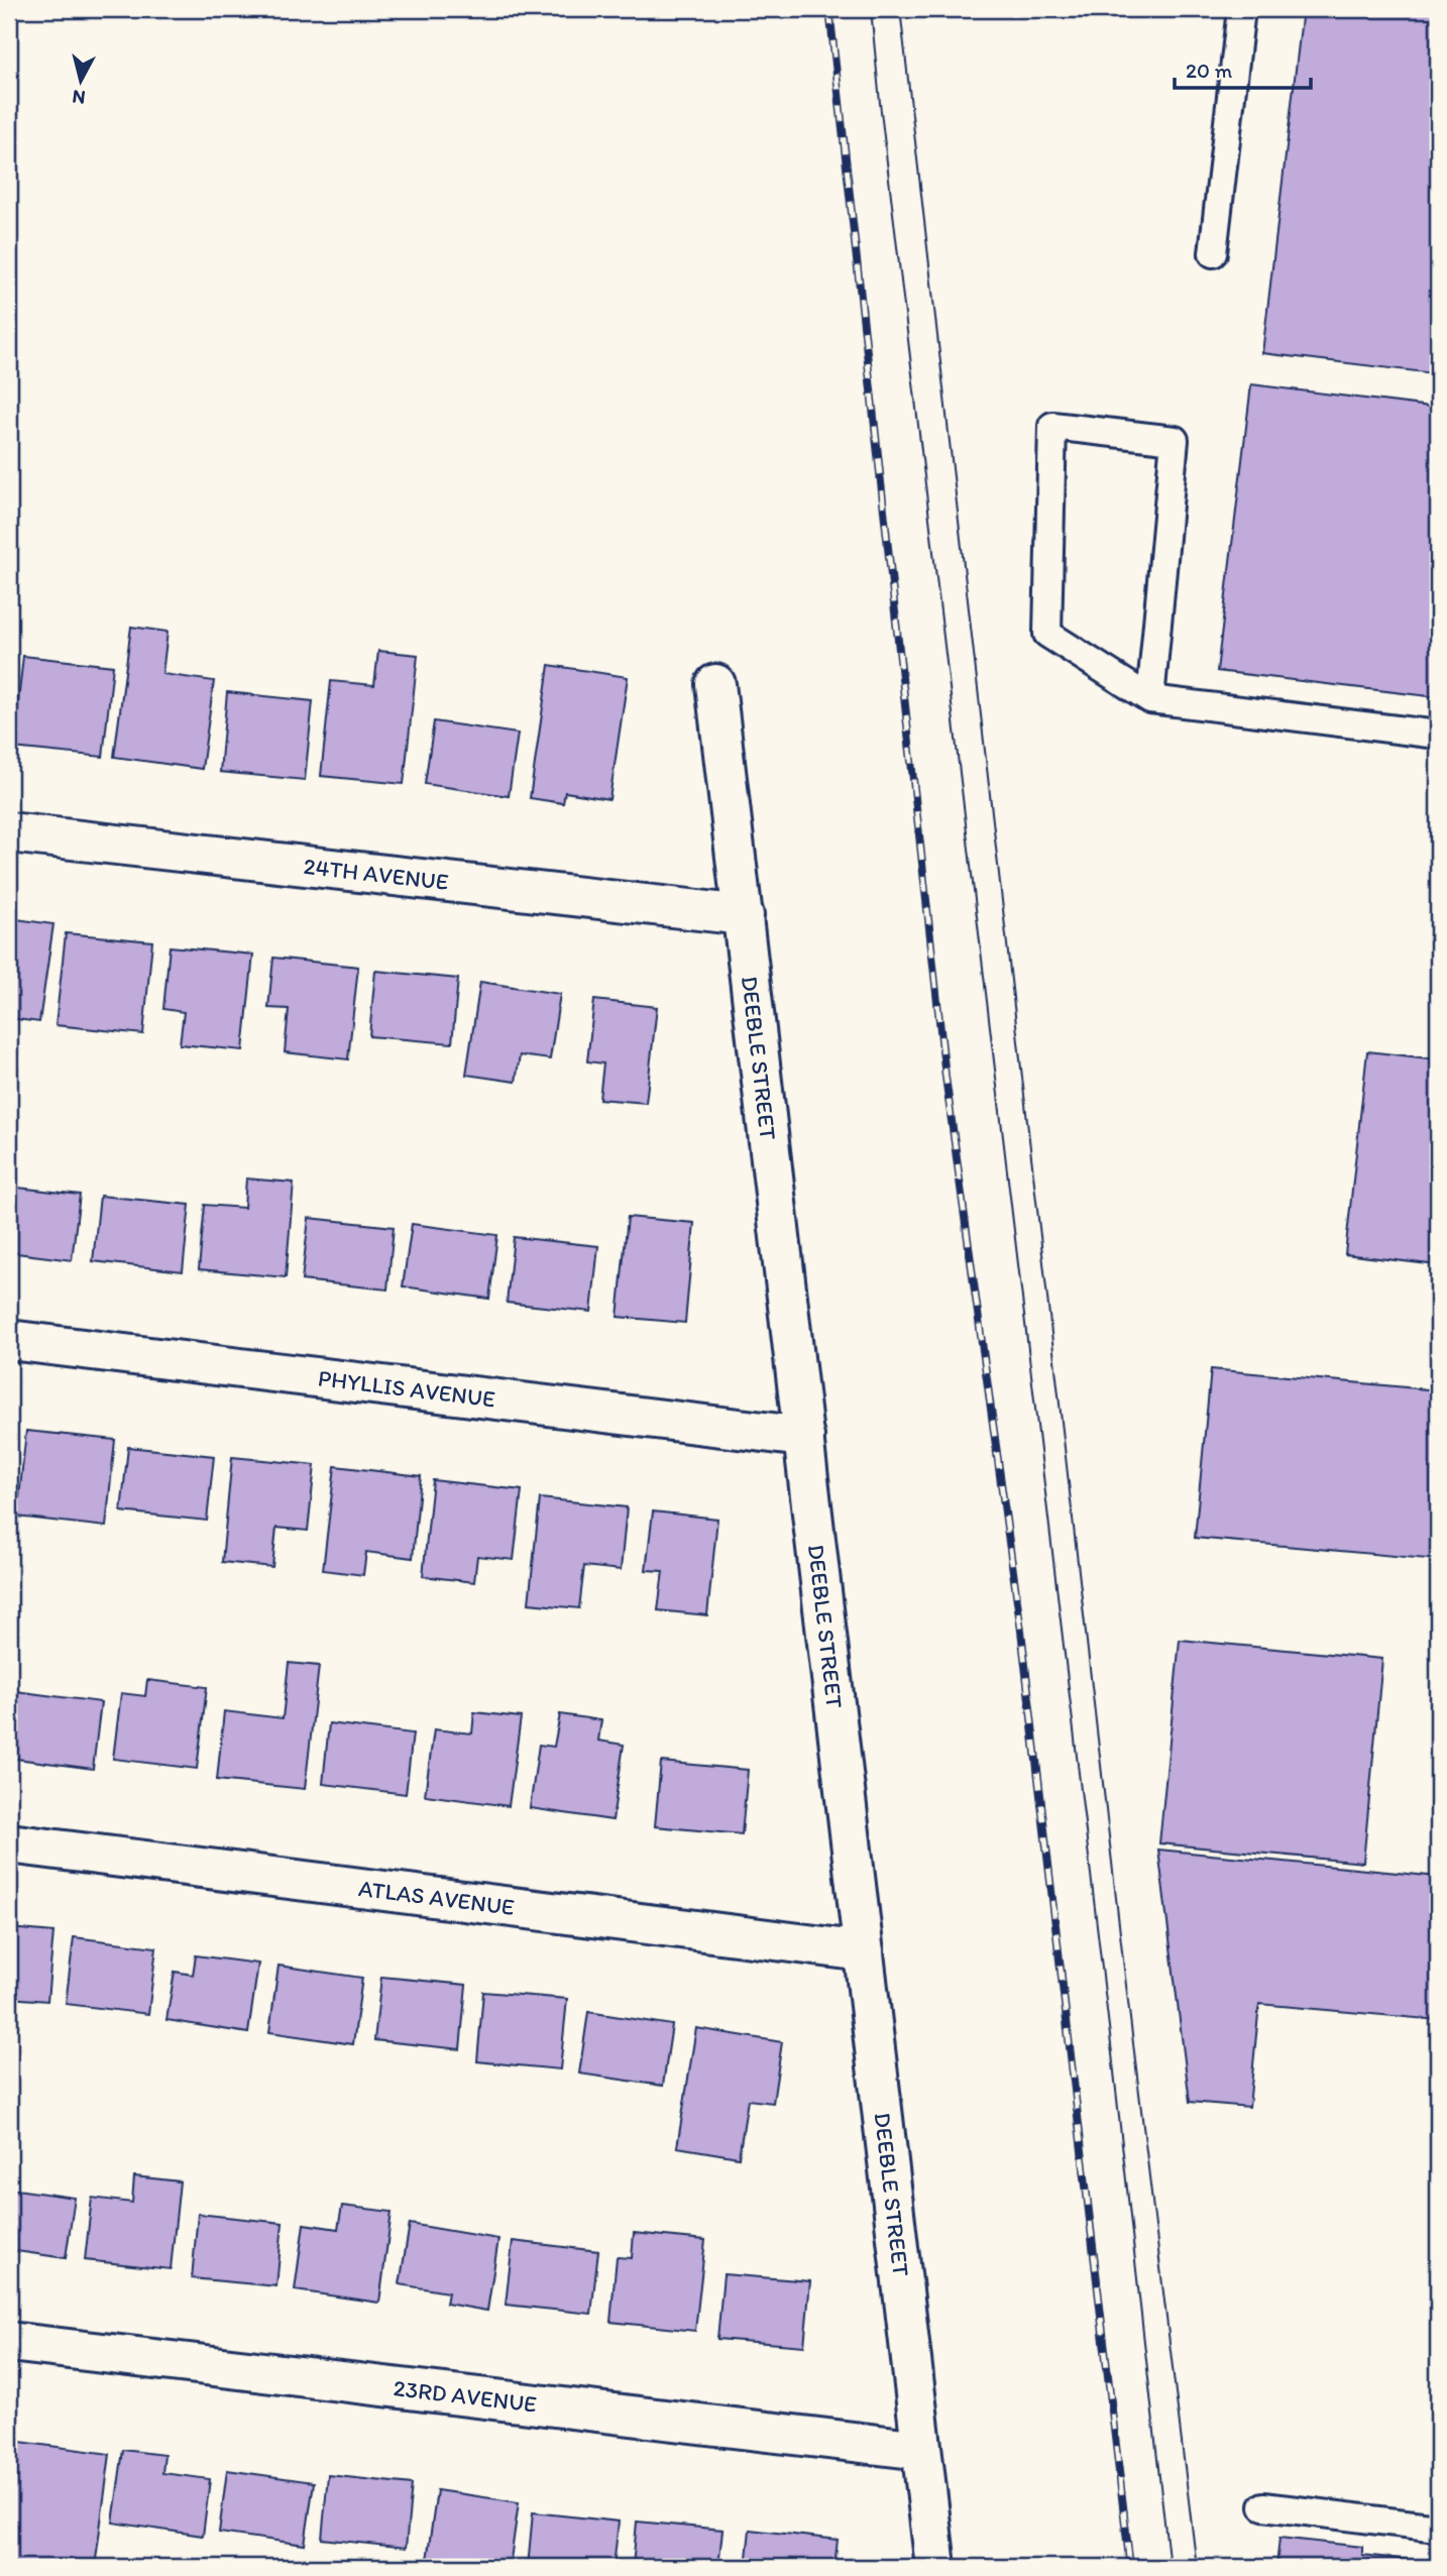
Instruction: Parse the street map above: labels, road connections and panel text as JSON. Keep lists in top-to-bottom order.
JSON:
{
  "streets": {
    "street": [
      "24TH AVENUE",
      "DEEBLE STREET",
      "PHYLLIS AVENUE",
      "ATLAS AVENUE",
      "23RD AVENUE"
    ]
  },
  "crossings": [
    ["24TH AVENUE", "DEEBLE STREET"],
    ["DEEBLE STREET", "PHYLLIS AVENUE"],
    ["DEEBLE STREET", "ATLAS AVENUE"],
    ["DEEBLE STREET", "23RD AVENUE"]
  ],
  "scale_bar": "20 m",
  "north": "bottom"
}
